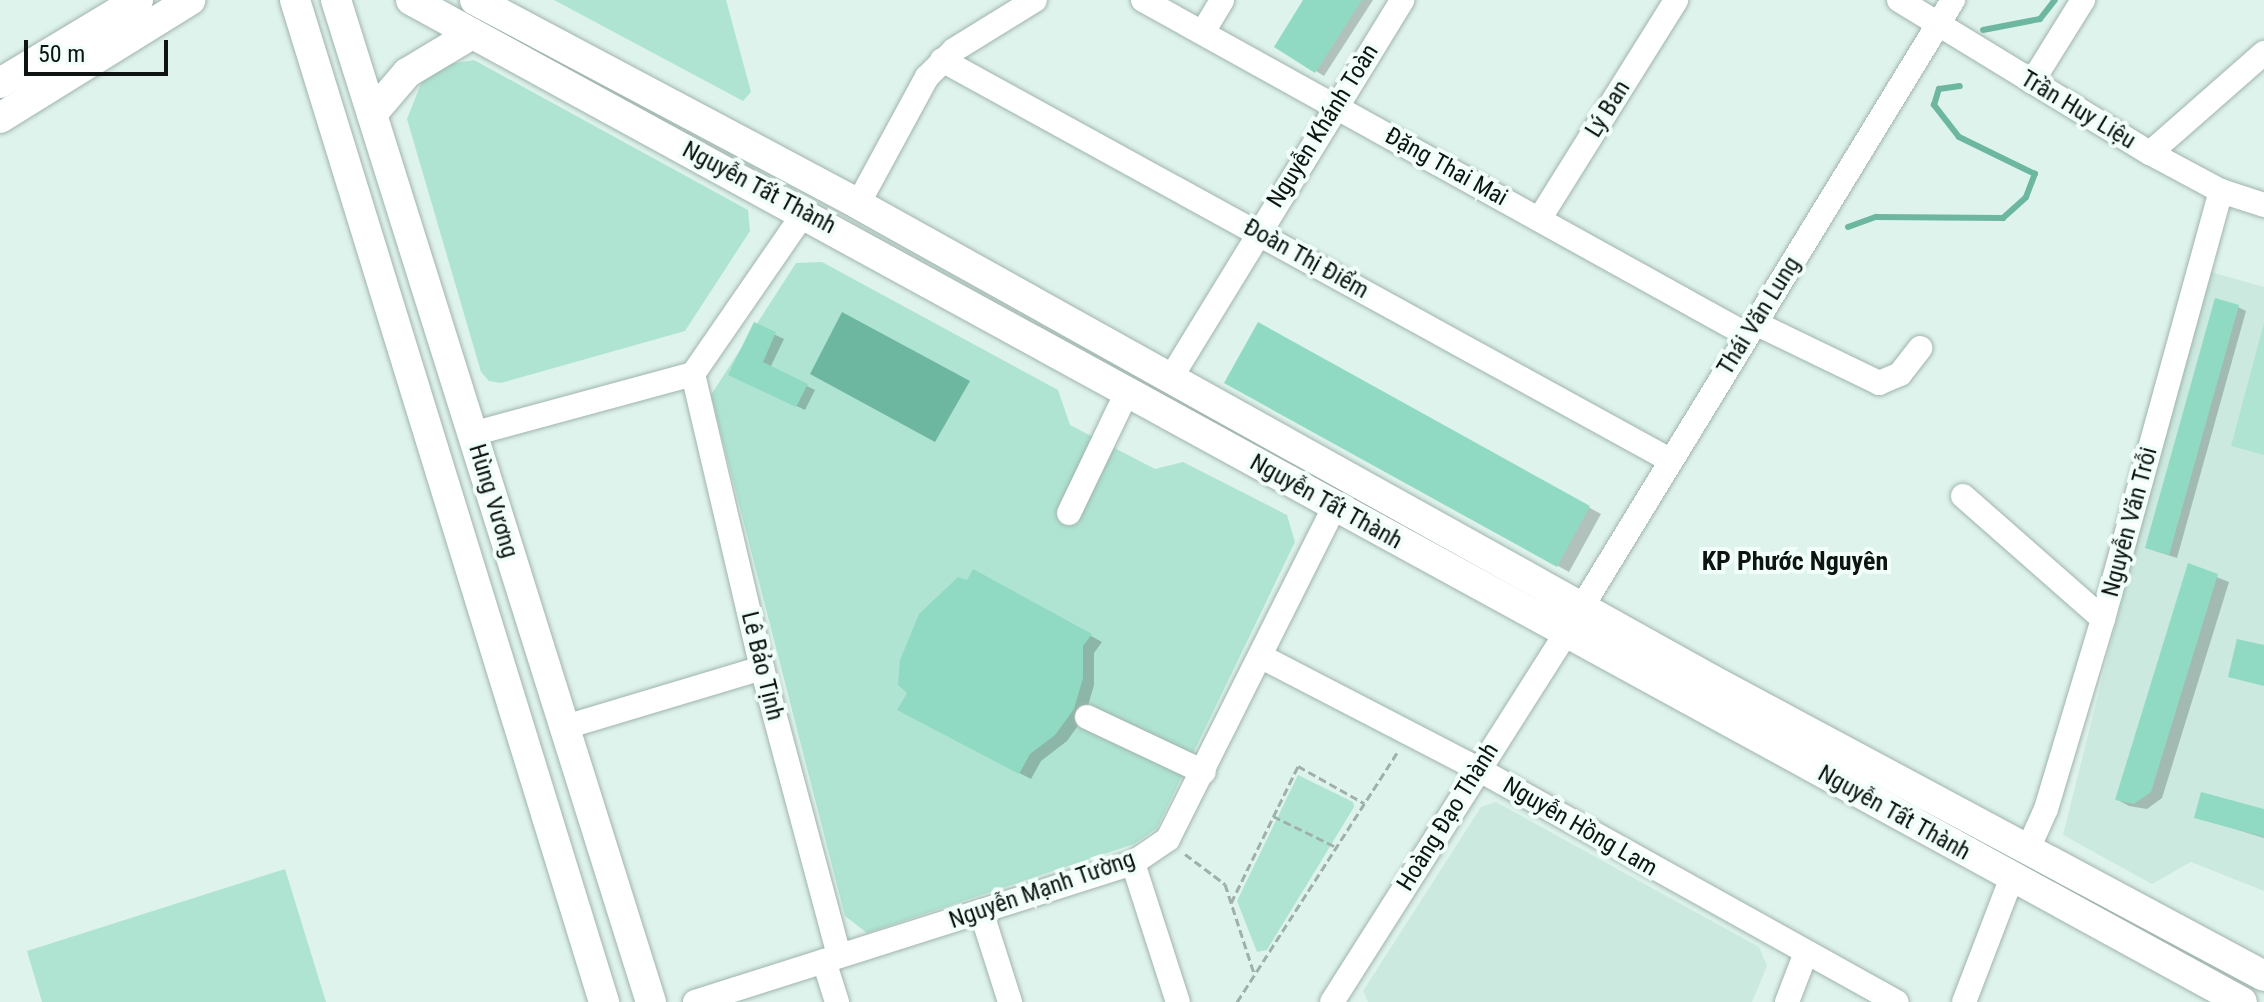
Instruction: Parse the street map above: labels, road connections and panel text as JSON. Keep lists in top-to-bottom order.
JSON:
{
  "streets": {
    "main road": ["Nguyễn Tất Thành", "Hùng Vương"],
    "street": [
      "Lý Ban",
      "Trần Huy Liệu",
      "Nguyễn Khánh Toàn",
      "Đặng Thai Mai",
      "Đoàn Thị Điểm",
      "Thái Văn Lung",
      "Nguyễn Văn Trỗi",
      "Lê Bảo Tịnh",
      "Hoàng Đạo Thành",
      "Nguyễn Hồng Lam",
      "Nguyễn Mạnh Tường"
    ]
  },
  "crossings": [
    ["Lý Ban", "Đặng Thai Mai"],
    ["Trần Huy Liệu", "Thái Văn Lung"],
    ["Trần Huy Liệu", "Nguyễn Văn Trỗi"],
    ["Nguyễn Khánh Toàn", "Đặng Thai Mai"],
    ["Nguyễn Khánh Toàn", "Nguyễn Tất Thành"],
    ["Nguyễn Khánh Toàn", "Đoàn Thị Điểm"],
    ["Đặng Thai Mai", "Thái Văn Lung"],
    ["Nguyễn Tất Thành", "Thái Văn Lung"],
    ["Nguyễn Tất Thành", "Nguyễn Văn Trỗi"],
    ["Nguyễn Tất Thành", "Hoàng Đạo Thành"],
    ["Nguyễn Tất Thành", "Nguyễn Mạnh Tường"],
    ["Đoàn Thị Điểm", "Thái Văn Lung"],
    ["Thái Văn Lung", "Hoàng Đạo Thành"],
    ["Lê Bảo Tịnh", "Nguyễn Mạnh Tường"],
    ["Hoàng Đạo Thành", "Nguyễn Hồng Lam"],
    ["Nguyễn Hồng Lam", "Nguyễn Mạnh Tường"]
  ],
  "districts": ["KP Phước Nguyên"],
  "scale_bar": "50 m"
}
